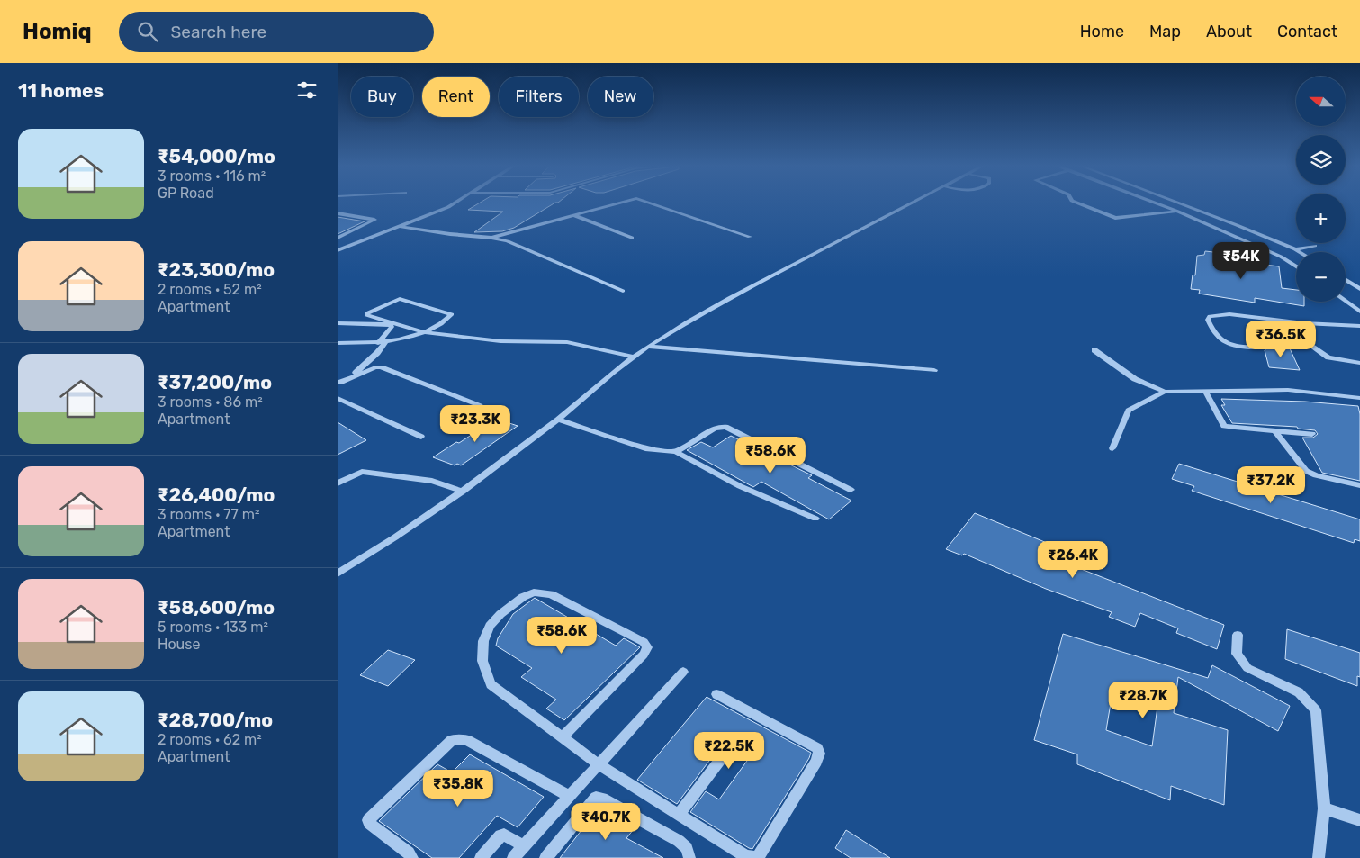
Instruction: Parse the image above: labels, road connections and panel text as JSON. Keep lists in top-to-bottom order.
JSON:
{
  "north": "left",
  "page": {
    "header": "Homiq",
    "search": "Search here",
    "nav": [
      "Home",
      "Map",
      "About",
      "Contact"
    ],
    "heading": "11 homes",
    "map_buttons": ["+", "−"],
    "chip": [
      "Buy",
      "Rent",
      "Filters",
      "New"
    ],
    "list": [
      {
        "name": "₹54,000/mo",
        "note": "3 rooms · 116 m² · GP Road"
      },
      {
        "name": "₹23,300/mo",
        "note": "2 rooms · 52 m² · Apartment"
      },
      {
        "name": "₹37,200/mo",
        "note": "3 rooms · 86 m² · Apartment"
      },
      {
        "name": "₹26,400/mo",
        "note": "3 rooms · 77 m² · Apartment"
      },
      {
        "name": "₹58,600/mo",
        "note": "5 rooms · 133 m² · House"
      },
      {
        "name": "₹28,700/mo",
        "note": "2 rooms · 62 m² · Apartment"
      }
    ],
    "price": [
      "₹54K",
      "₹36.5K",
      "₹23.3K",
      "₹58.6K",
      "₹37.2K",
      "₹26.4K",
      "₹58.6K",
      "₹28.7K",
      "₹22.5K",
      "₹35.8K",
      "₹40.7K"
    ]
  }
}
